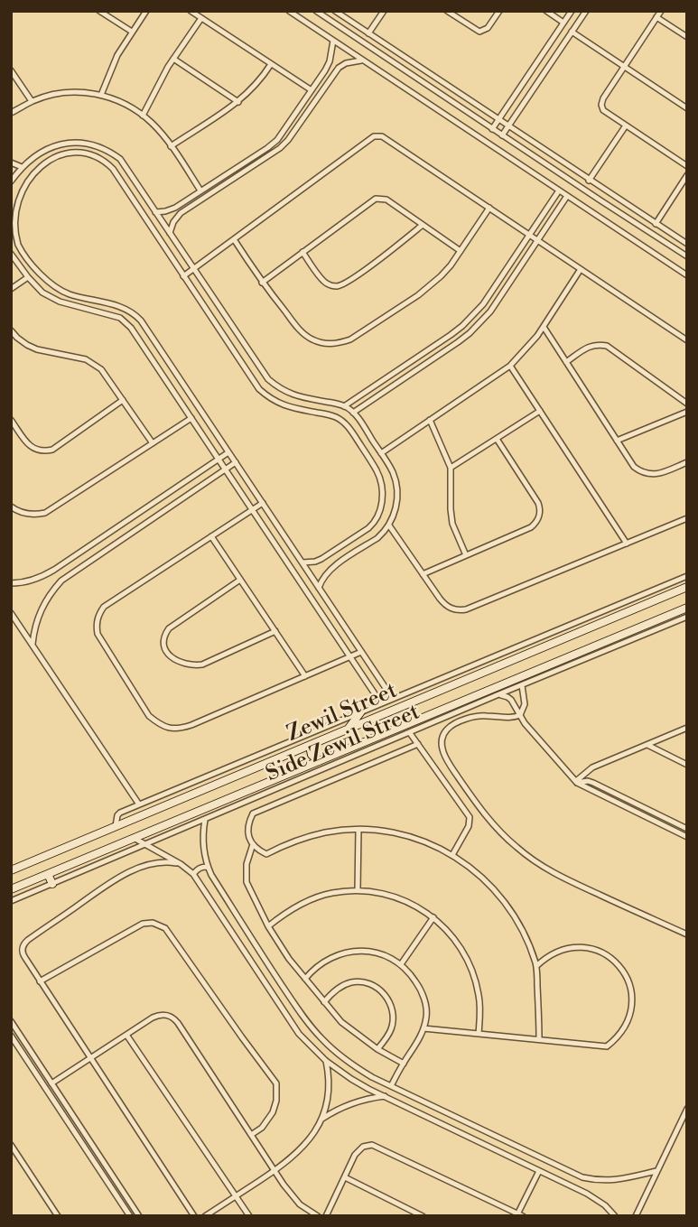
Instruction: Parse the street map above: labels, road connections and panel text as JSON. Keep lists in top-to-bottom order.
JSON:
{
  "streets": {
    "main road": ["Zewil Street"],
    "street": ["Side Zewil Street"]
  },
  "crossings": [
    ["Zewil Street", "Side Zewil Street"]
  ]
}
